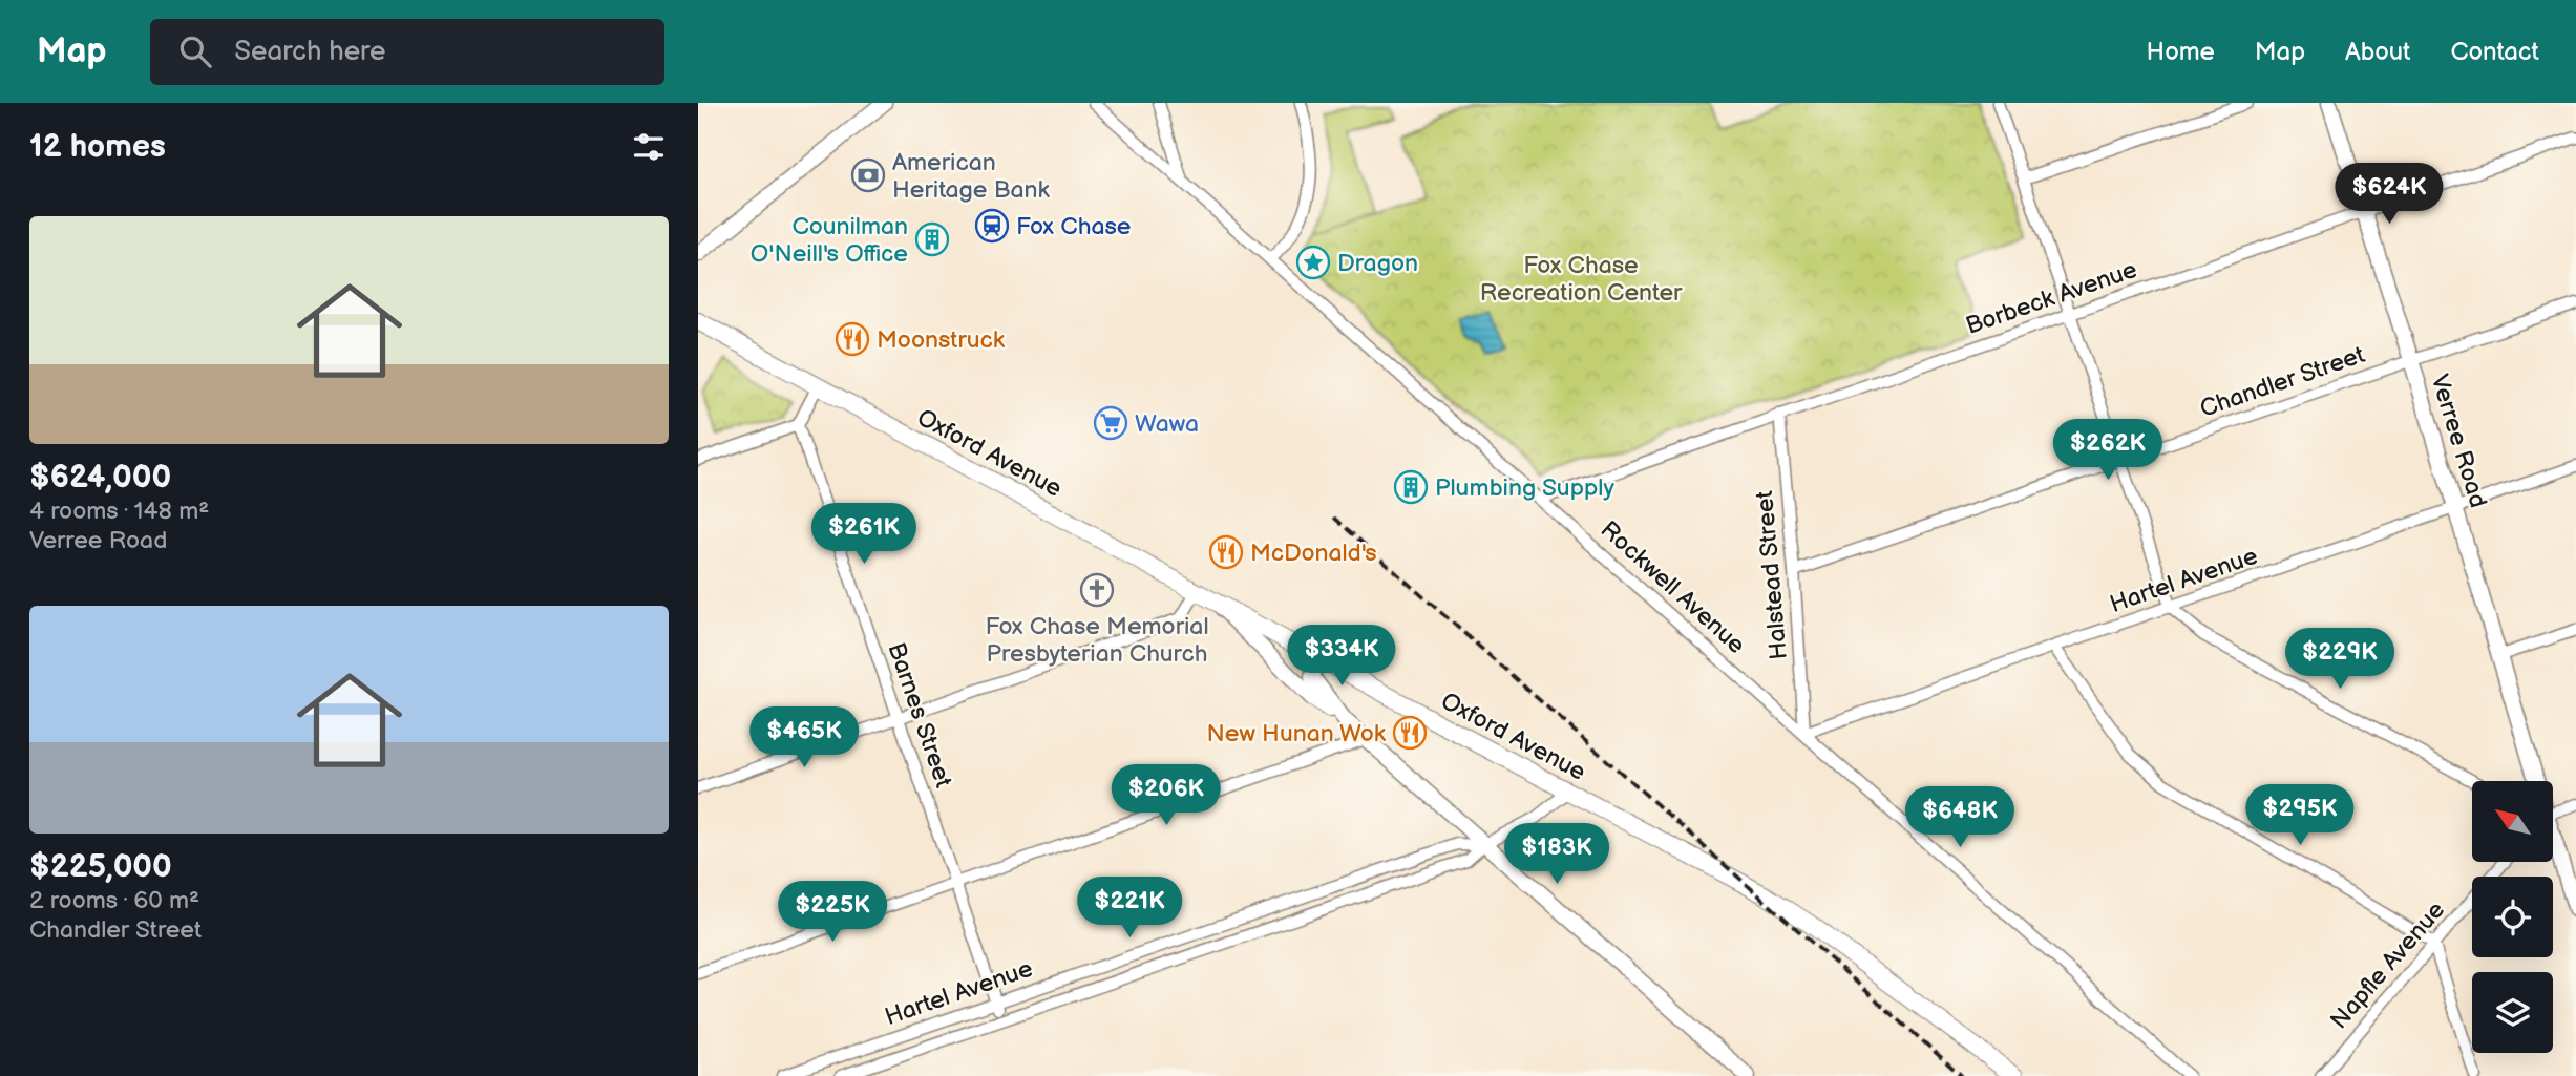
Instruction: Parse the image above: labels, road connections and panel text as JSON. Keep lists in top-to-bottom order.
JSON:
{
  "streets": {
    "main road": ["Verree Road", "Oxford Avenue"],
    "street": [
      "Borbeck Avenue",
      "Chandler Street",
      "Halstead Street",
      "Hartel Avenue",
      "Rockwell Avenue",
      "Barnes Street",
      "Napfle Avenue"
    ]
  },
  "crossings": [
    ["Borbeck Avenue", "Verree Road"],
    ["Borbeck Avenue", "Halstead Street"],
    ["Borbeck Avenue", "Rockwell Avenue"],
    ["Chandler Street", "Verree Road"],
    ["Chandler Street", "Halstead Street"],
    ["Verree Road", "Hartel Avenue"],
    ["Oxford Avenue", "Hartel Avenue"],
    ["Halstead Street", "Hartel Avenue"],
    ["Halstead Street", "Rockwell Avenue"],
    ["Hartel Avenue", "Rockwell Avenue"],
    ["Hartel Avenue", "Barnes Street"]
  ],
  "parks": ["Fox Chase Recreation Center"],
  "places": {
    "bank": ["American Heritage Bank"],
    "station": ["Fox Chase"],
    "building": ["Counilman O'Neill's Office", "Plumbing Supply"],
    "place": ["Dragon"],
    "restaurant": ["Moonstruck", "McDonald's", "New Hunan Wok"],
    "supermarket": ["Wawa"],
    "church": ["Fox Chase Memorial Presbyterian Church"]
  },
  "north": "top left",
  "page": {
    "header": "Map",
    "search": "Search here",
    "nav": [
      "Home",
      "Map",
      "About",
      "Contact"
    ],
    "heading": "12 homes",
    "price": [
      "$624K",
      "$262K",
      "$261K",
      "$334K",
      "$229K",
      "$465K",
      "$206K",
      "$295K",
      "$648K",
      "$183K",
      "$221K",
      "$225K"
    ],
    "list": [
      {
        "name": "$624,000",
        "note": "4 rooms · 148 m² · Verree Road"
      },
      {
        "name": "$225,000",
        "note": "2 rooms · 60 m² · Chandler Street"
      }
    ]
  }
}
